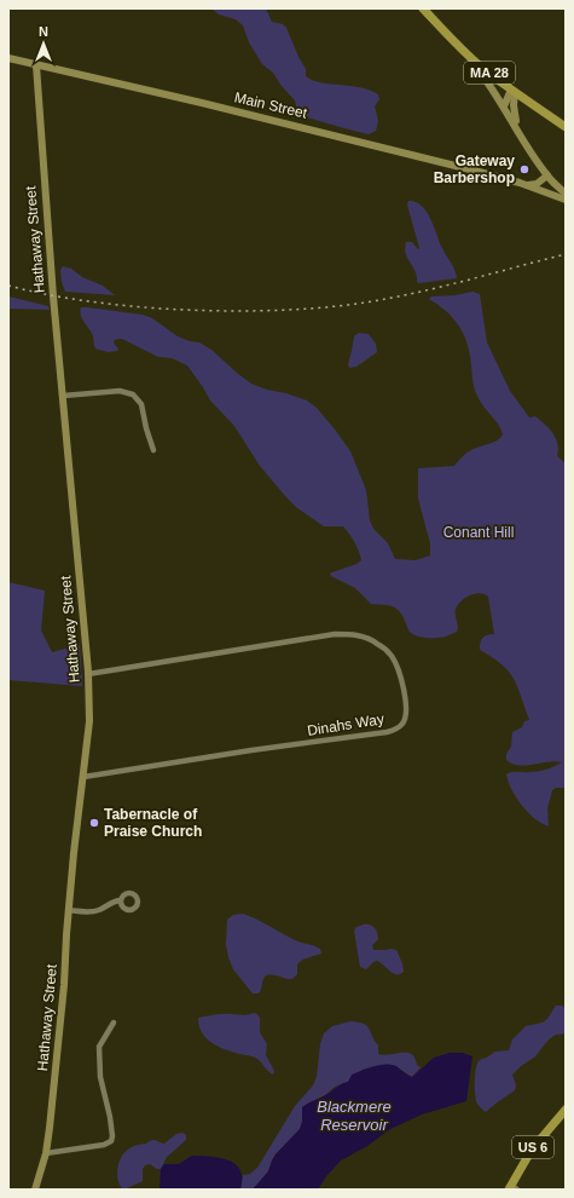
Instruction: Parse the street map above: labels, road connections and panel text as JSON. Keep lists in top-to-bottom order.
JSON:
{
  "streets": {
    "main road": ["MA 28", "US 6"],
    "street": ["Main Street", "Hathaway Street", "Dinahs Way"]
  },
  "crossings": [
    ["Main Street", "Hathaway Street"],
    ["Hathaway Street", "Dinahs Way"]
  ],
  "water": ["Blackmere Reservoir"],
  "parks": ["Conant Hill"],
  "places": ["Gateway Barbershop", "Tabernacle of Praise Church"],
  "north": "top"
}
